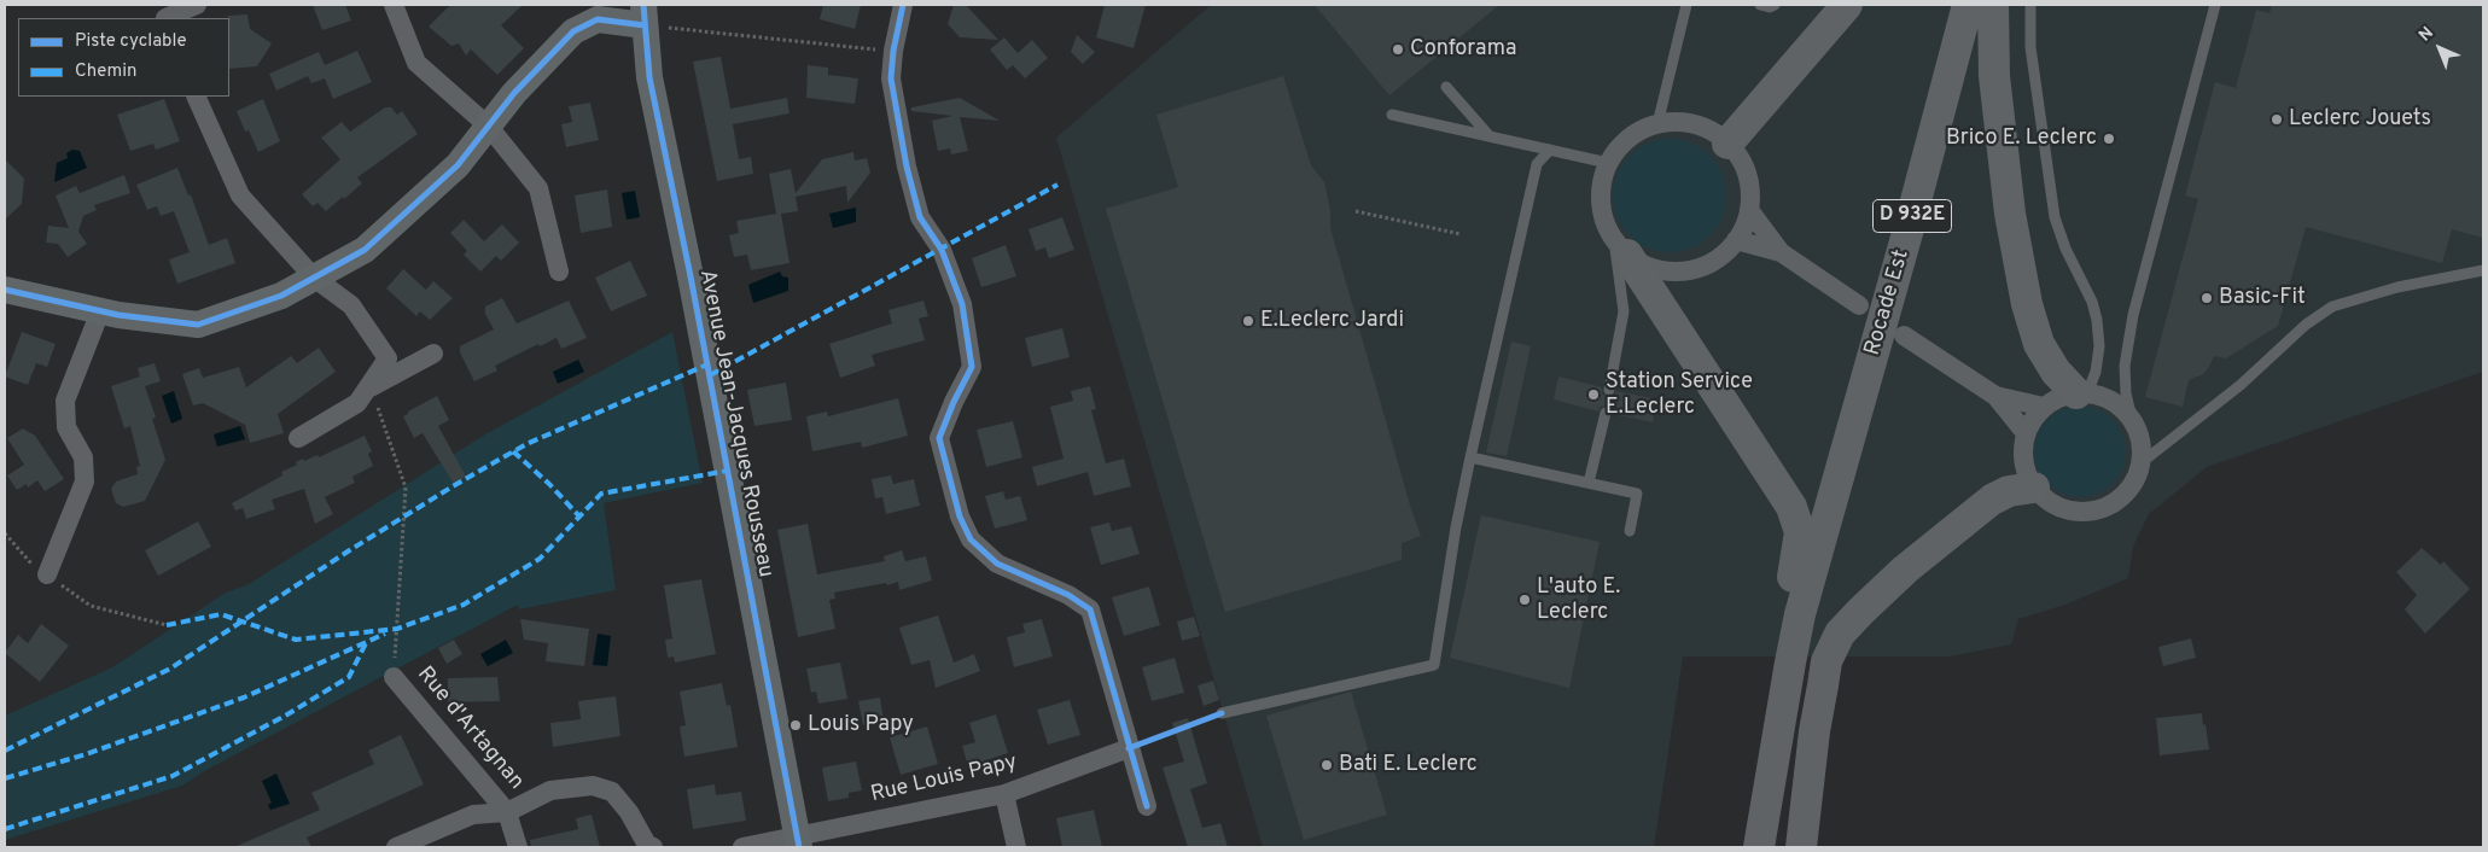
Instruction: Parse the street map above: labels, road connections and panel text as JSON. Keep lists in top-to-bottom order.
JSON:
{
  "streets": {
    "main road": ["D 932E", "Rocade Est"],
    "street": ["Avenue Jean-Jacques Rousseau", "Rue d'Artagnan", "Rue Louis Papy"]
  },
  "crossings": [
    ["Avenue Jean-Jacques Rousseau", "Rue Louis Papy"]
  ],
  "places": [
    "Conforama",
    "Leclerc Jouets",
    "Brico E. Leclerc",
    "Basic-Fit",
    "E.Leclerc Jardi",
    "Station Service E.Leclerc",
    "L'auto E. Leclerc",
    "Louis Papy",
    "Bati E. Leclerc"
  ],
  "legend": ["Piste cyclable", "Chemin"],
  "north": "top left"
}
